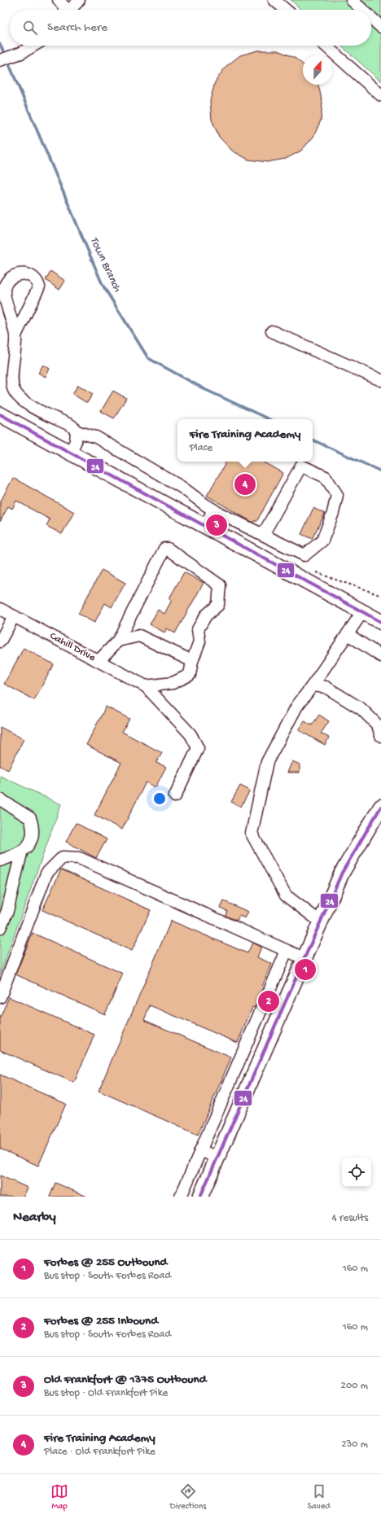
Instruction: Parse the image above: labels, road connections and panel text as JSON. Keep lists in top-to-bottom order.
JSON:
{
  "streets": {
    "street": ["Cahill Drive"]
  },
  "water": ["Town Branch"],
  "lines": ["transit line 24"],
  "north": "top",
  "page": {
    "search": "Search here",
    "popup": ["Fire Training Academy", "Place"],
    "pins": [
      "4",
      "3",
      "1",
      "2"
    ],
    "heading": ["Nearby", "4 results"],
    "list": [
      {
        "mark": "1",
        "name": "Forbes @ 255 Outbound",
        "note": "Bus stop · South Forbes Road",
        "value": "160 m"
      },
      {
        "mark": "2",
        "name": "Forbes @ 255 Inbound",
        "note": "Bus stop · South Forbes Road",
        "value": "160 m"
      },
      {
        "mark": "3",
        "name": "Old Frankfort @ 1375 Outbound",
        "note": "Bus stop · Old Frankfort Pike",
        "value": "200 m"
      },
      {
        "mark": "4",
        "name": "Fire Training Academy",
        "note": "Place · Old Frankfort Pike",
        "value": "230 m"
      }
    ],
    "nav": ["Map", "Directions", "Saved"]
  }
}
